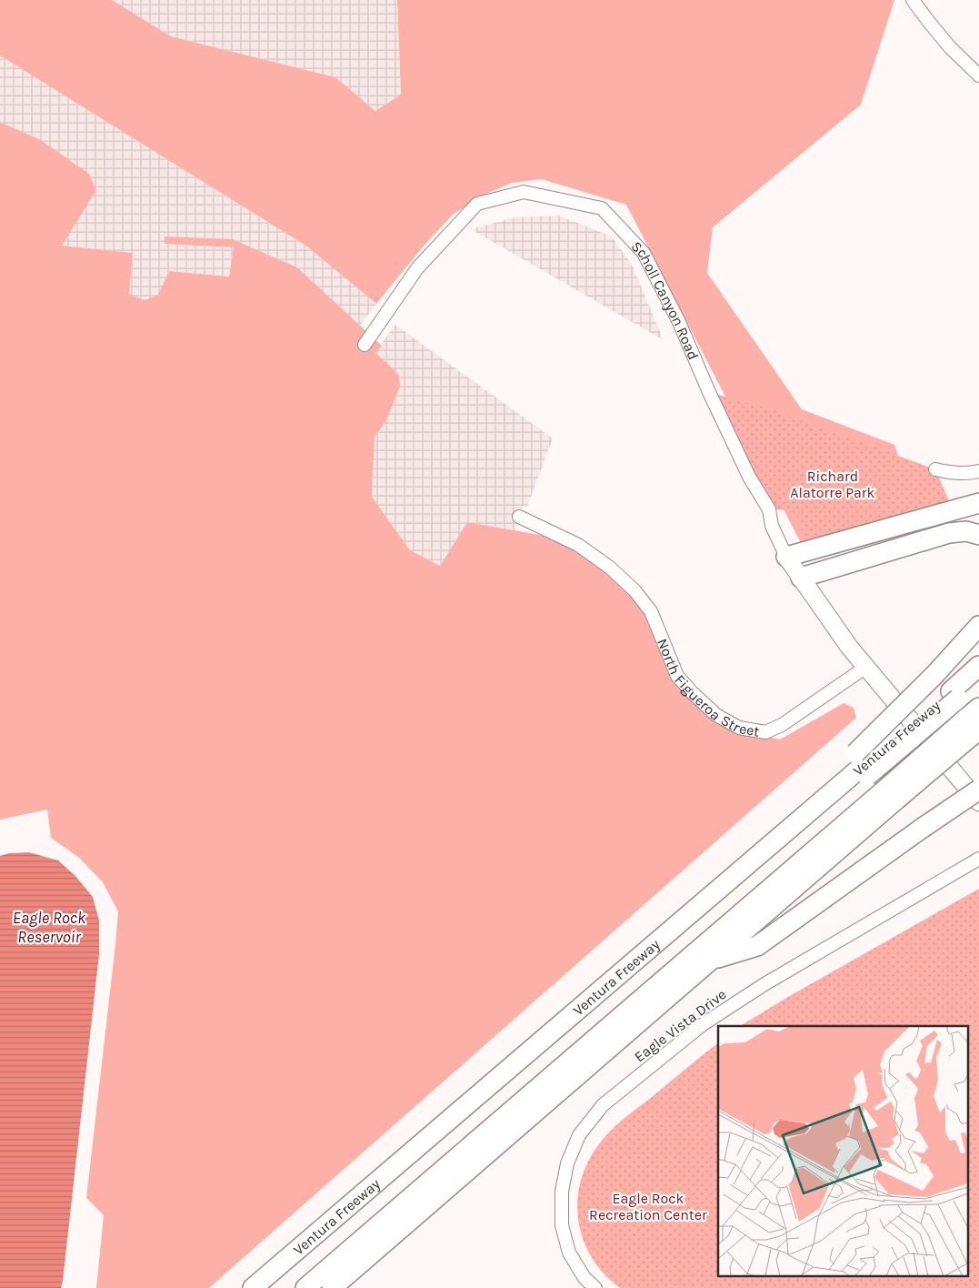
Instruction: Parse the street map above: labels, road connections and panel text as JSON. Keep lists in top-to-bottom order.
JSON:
{
  "streets": {
    "highway": ["Ventura Freeway"],
    "main road": ["Scholl Canyon Road"],
    "street": ["North Figueroa Street", "Eagle Vista Drive"]
  },
  "crossings": [
    ["Scholl Canyon Road", "North Figueroa Street"]
  ],
  "water": ["Eagle Rock Reservoir"],
  "parks": ["Richard Alatorre Park", "Eagle Rock Recreation Center"]
}
